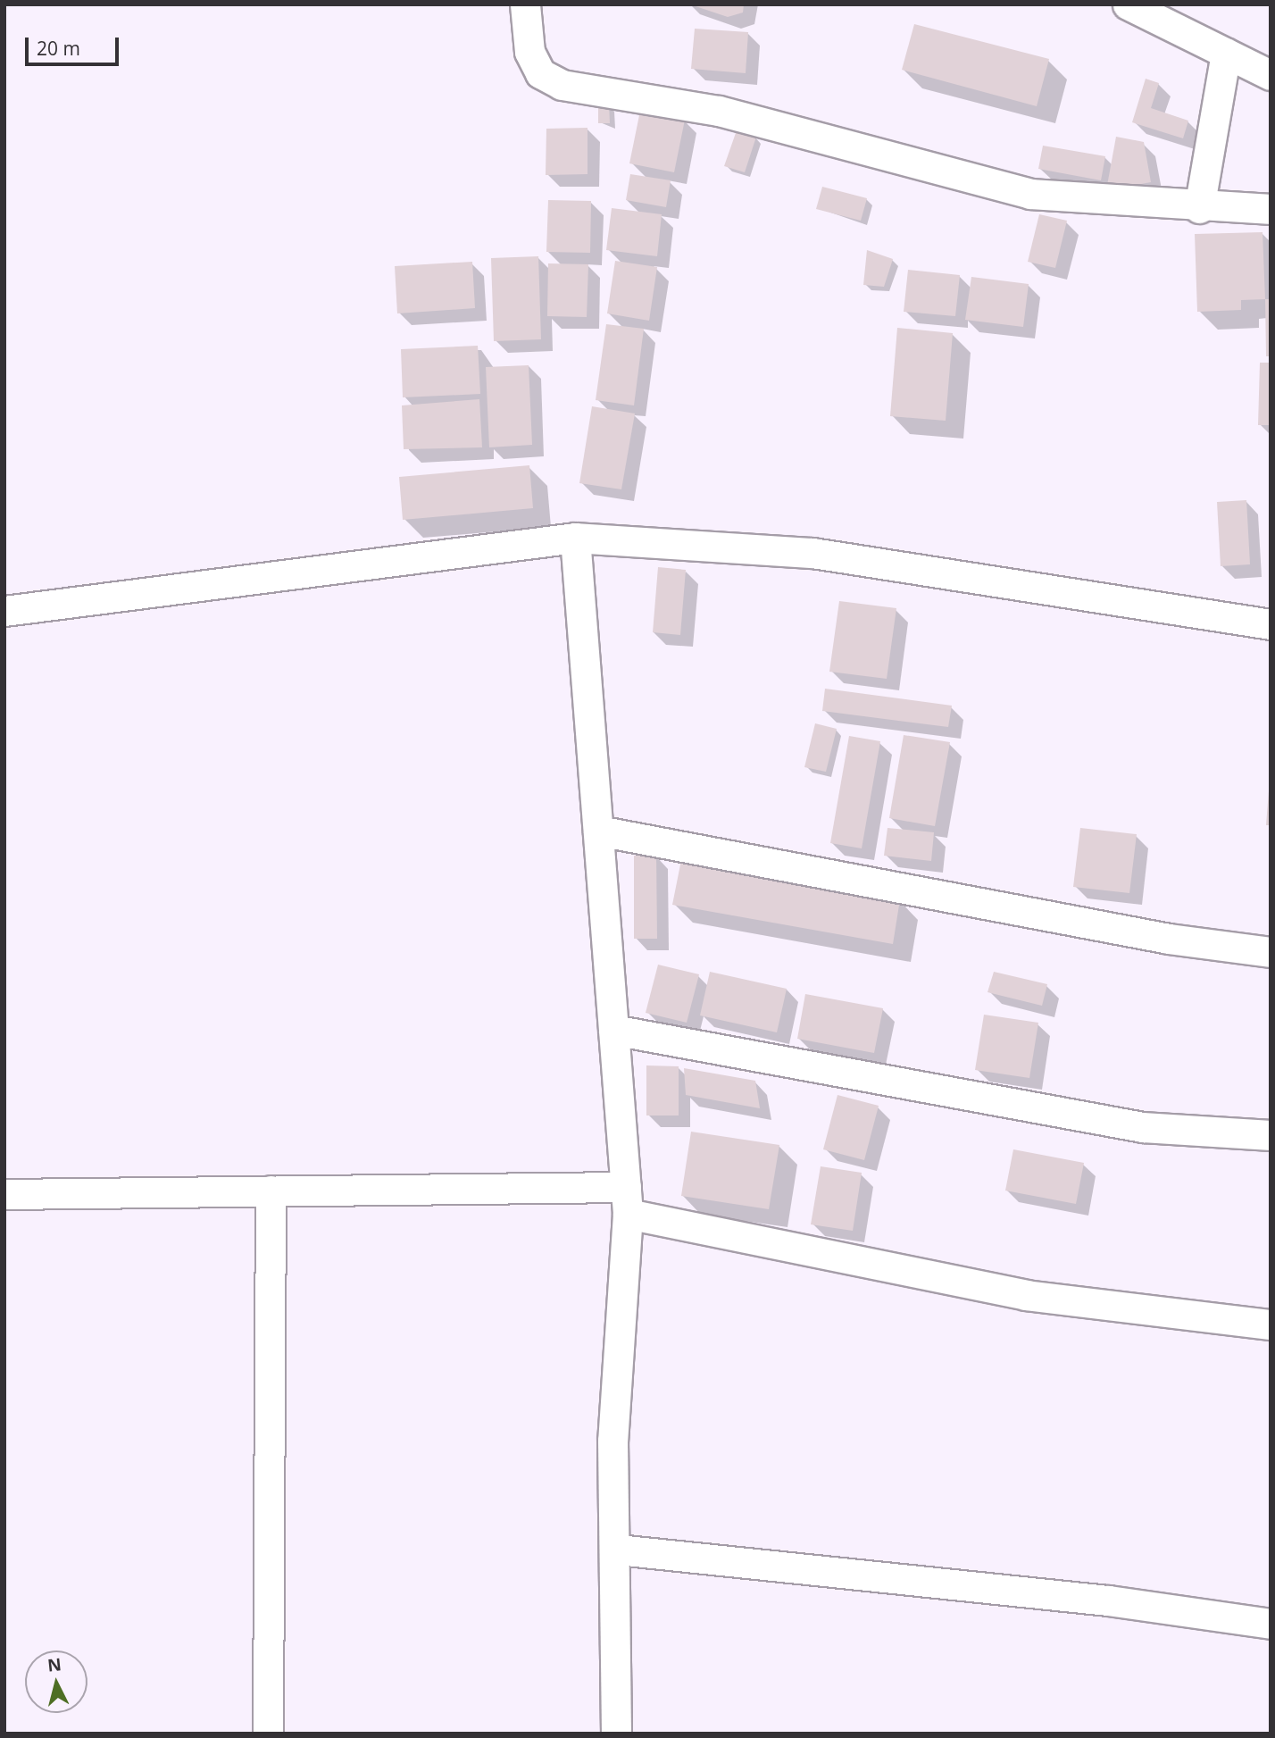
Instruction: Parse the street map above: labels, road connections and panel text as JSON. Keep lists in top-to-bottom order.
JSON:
{
  "scale_bar": "20 m",
  "north": "top"
}
